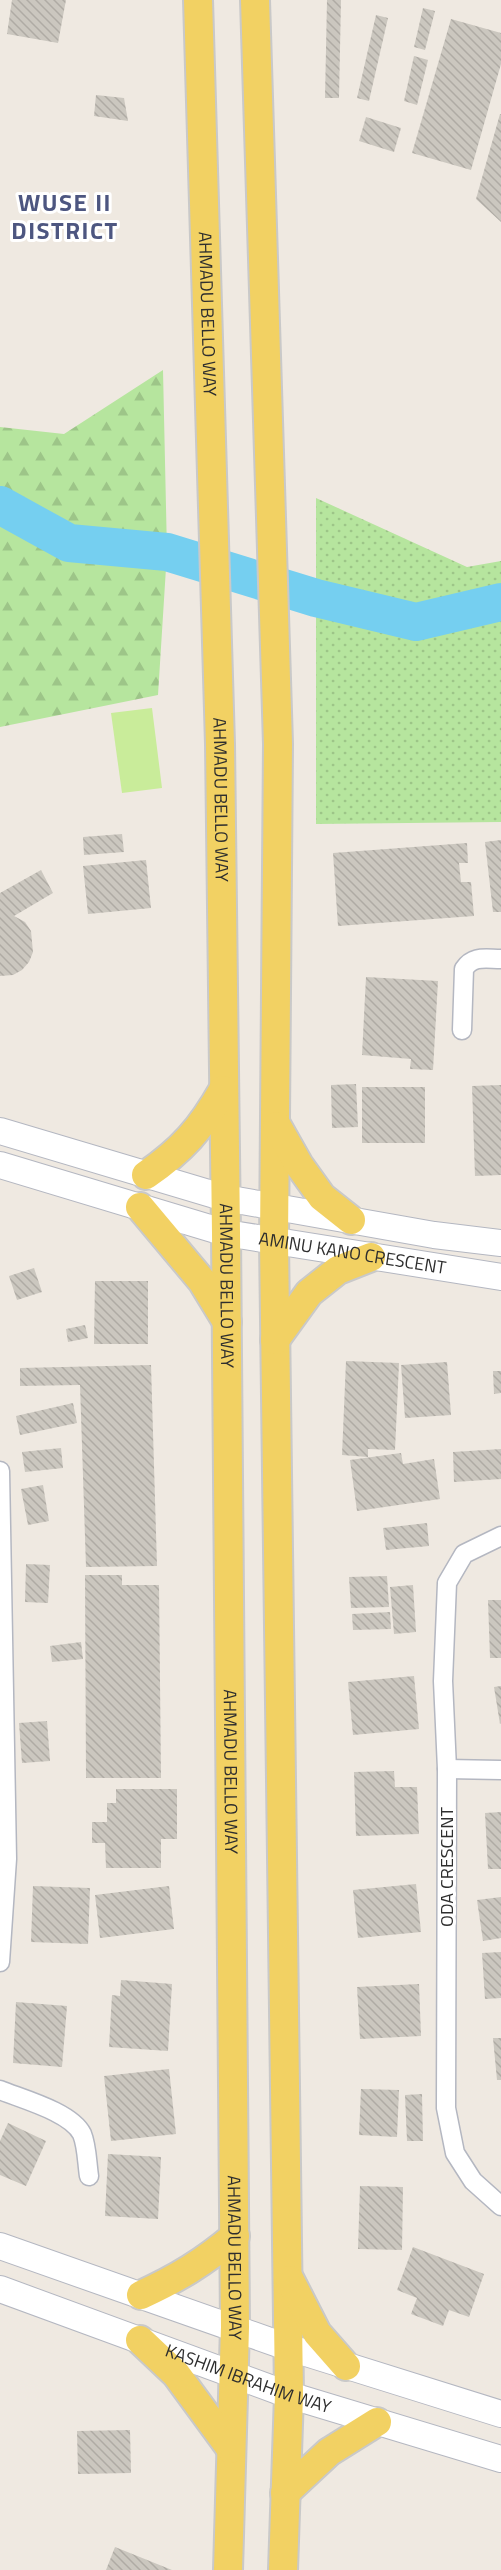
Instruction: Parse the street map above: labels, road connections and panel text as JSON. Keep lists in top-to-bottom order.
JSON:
{
  "streets": {
    "main road": ["AHMADU BELLO WAY", "AMINU KANO CRESCENT", "KASHIM IBRAHIM WAY"],
    "street": ["ODA CRESCENT"]
  },
  "crossings": [
    ["AHMADU BELLO WAY", "AMINU KANO CRESCENT"],
    ["AHMADU BELLO WAY", "KASHIM IBRAHIM WAY"]
  ],
  "districts": ["WUSE II DISTRICT"]
}
